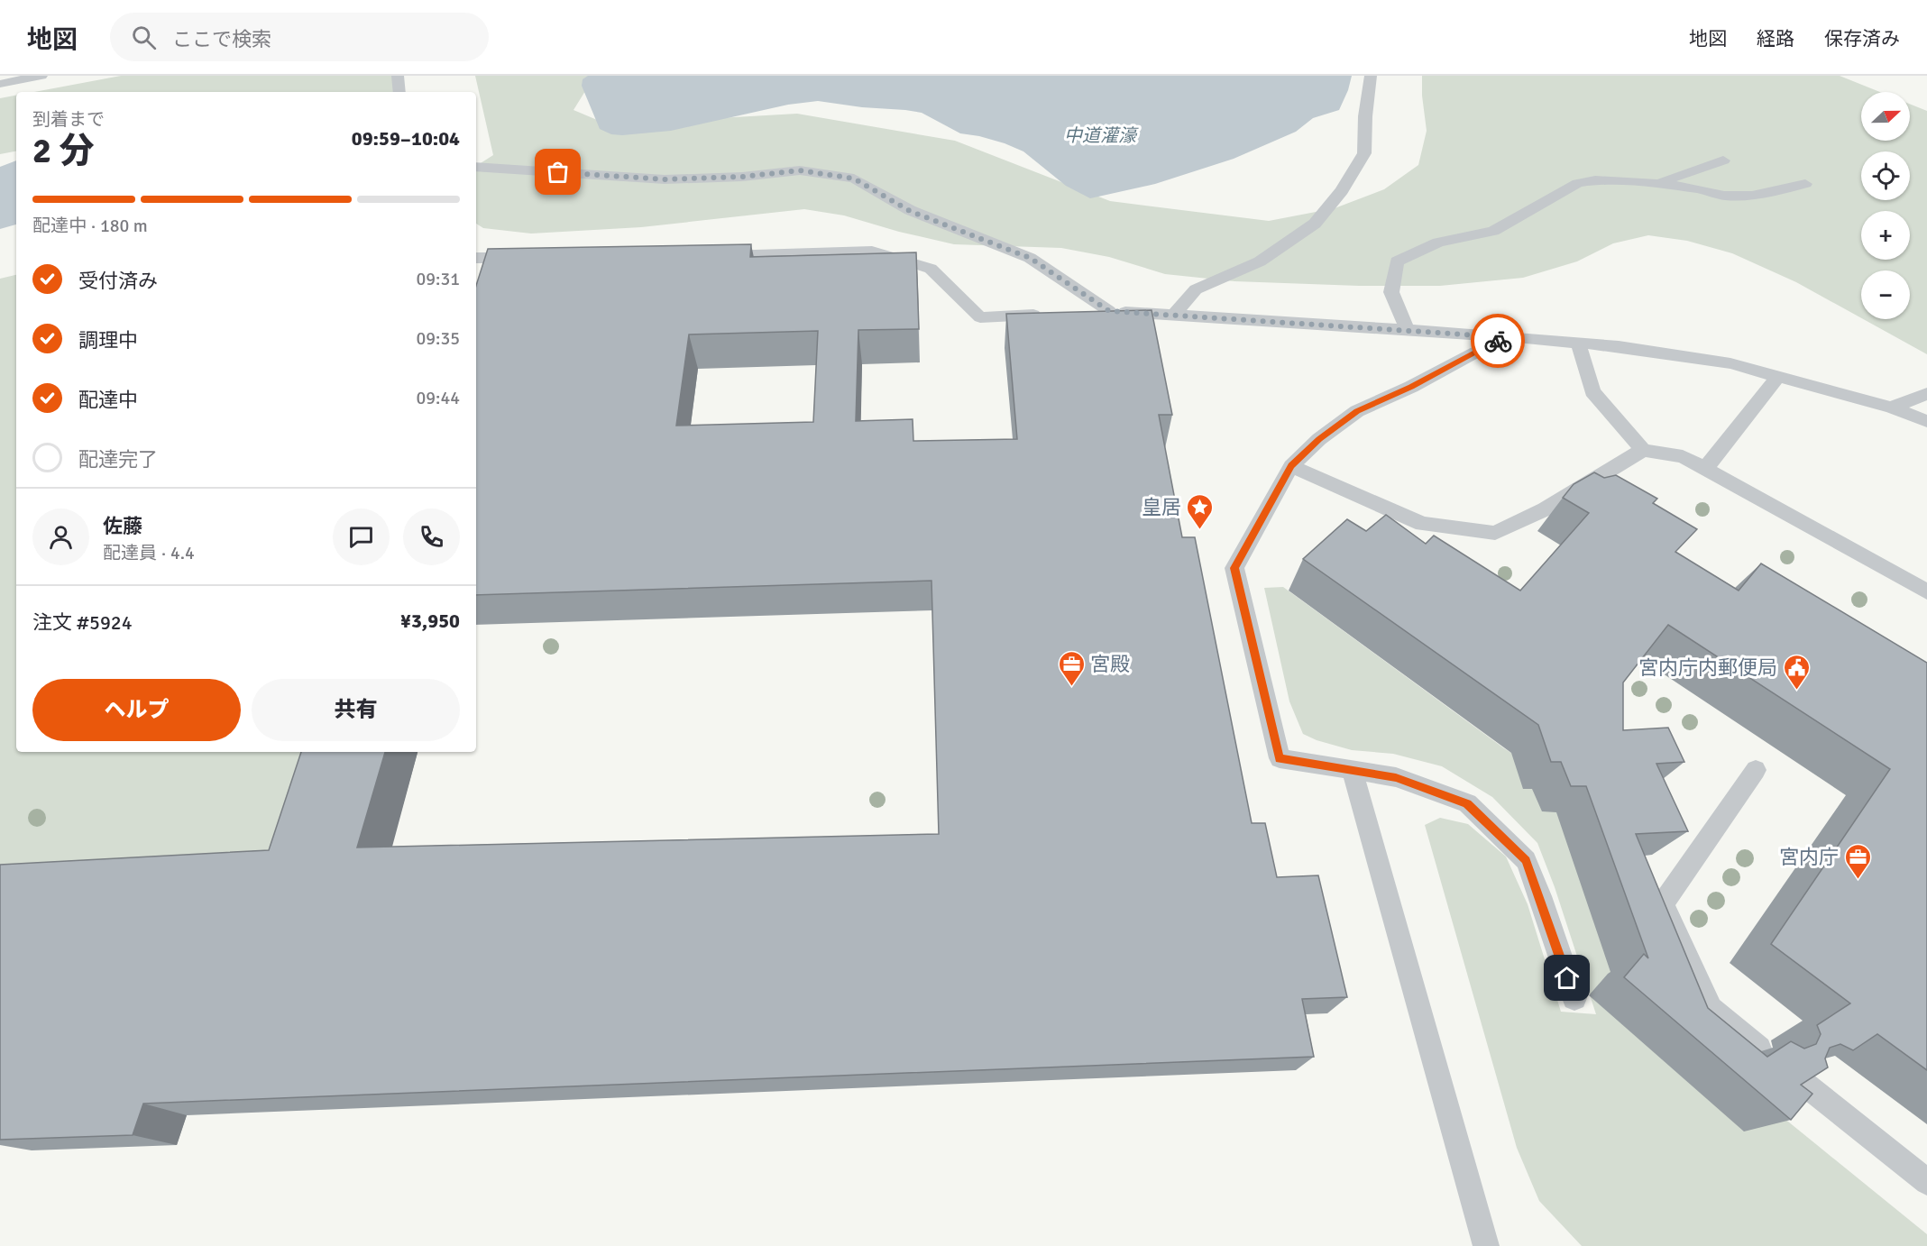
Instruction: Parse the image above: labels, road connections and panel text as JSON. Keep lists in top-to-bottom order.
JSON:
{
  "water": ["中道灌濠"],
  "places": {
    "place": ["皇居"],
    "office": ["宮殿", "宮内庁"],
    "public building": ["宮内庁内郵便局"]
  },
  "north": "right",
  "page": {
    "header": "地図",
    "search": "ここで検索",
    "nav": ["地図", "経路", "保存済み"],
    "map_buttons": ["+", "−"],
    "heading": ["2 分", "到着まで", "09:59–10:04"],
    "panel": [
      "佐藤",
      "配達員 · 4.4",
      "注文 #5924",
      "¥3,950"
    ],
    "bar": "配達中 · 180 m",
    "list": [
      ["受付済み", "09:31"],
      ["調理中", "09:35"],
      ["配達中", "09:44"],
      "配達完了"
    ],
    "buttons": ["ヘルプ", "共有"]
  }
}
